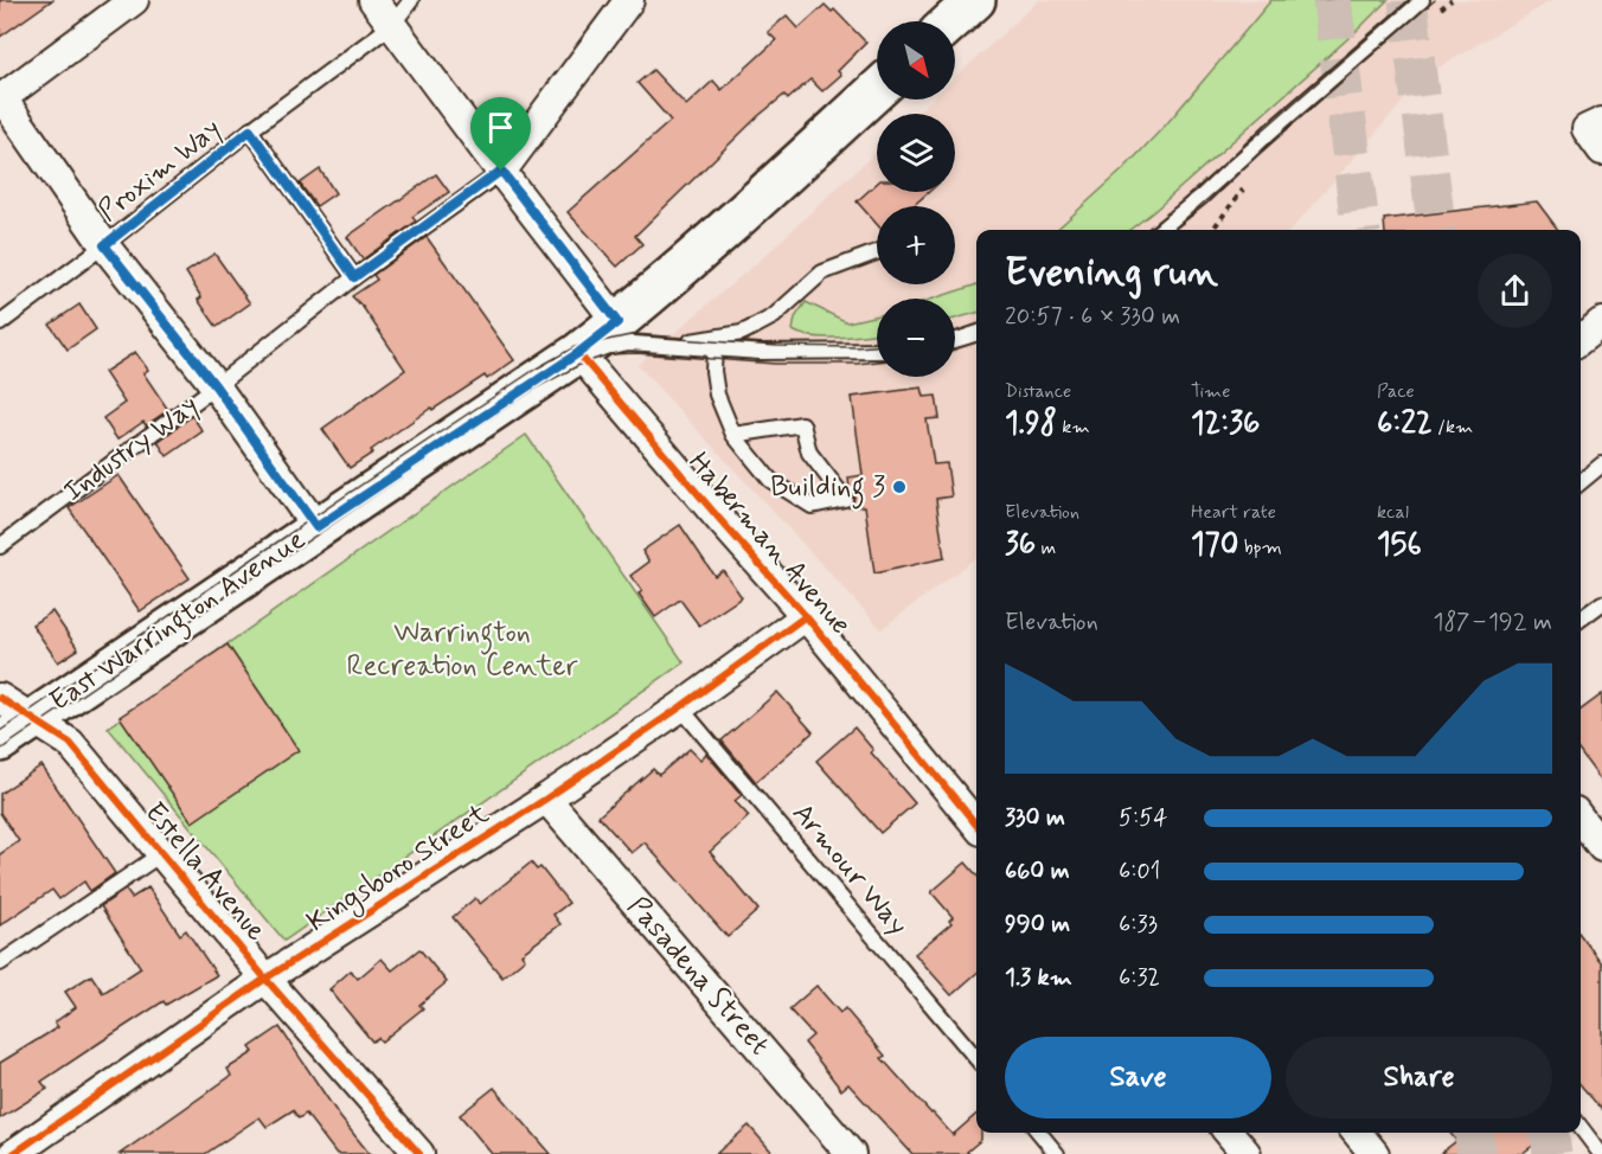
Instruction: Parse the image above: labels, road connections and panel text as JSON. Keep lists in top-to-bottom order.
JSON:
{
  "streets": {
    "main road": ["East Warrington Avenue"],
    "street": [
      "Industry Way",
      "Haberman Avenue",
      "Kingsboro Street",
      "Estella Avenue",
      "Pasadena Street"
    ],
    "lane": ["Proxim Way", "Armour Way"]
  },
  "crossings": [
    ["Haberman Avenue", "East Warrington Avenue"],
    ["Haberman Avenue", "Kingsboro Street"],
    ["East Warrington Avenue", "Estella Avenue"],
    ["Kingsboro Street", "Armour Way"],
    ["Kingsboro Street", "Estella Avenue"],
    ["Kingsboro Street", "Pasadena Street"]
  ],
  "parks": ["Warrington Recreation Center"],
  "places": ["Building 3"],
  "north": "bottom right",
  "page": {
    "map_buttons": ["+", "−"],
    "heading": ["Evening run", "20:57 · 6 × 330 m"],
    "stats": [
      ["Distance", "1.98 km"],
      ["Time", "12:36"],
      ["Pace", "6:22 /km"],
      ["Elevation", "36 m"],
      ["Heart rate", "170 bpm"],
      ["kcal", "156"]
    ],
    "chart": ["Elevation", "187–192 m"],
    "list": [
      {
        "name": "330 m",
        "note": "5:54"
      },
      {
        "name": "660 m",
        "note": "6:01"
      },
      {
        "name": "990 m",
        "note": "6:33"
      },
      {
        "name": "1.3 km",
        "note": "6:32"
      }
    ],
    "buttons": ["Save", "Share"]
  }
}
